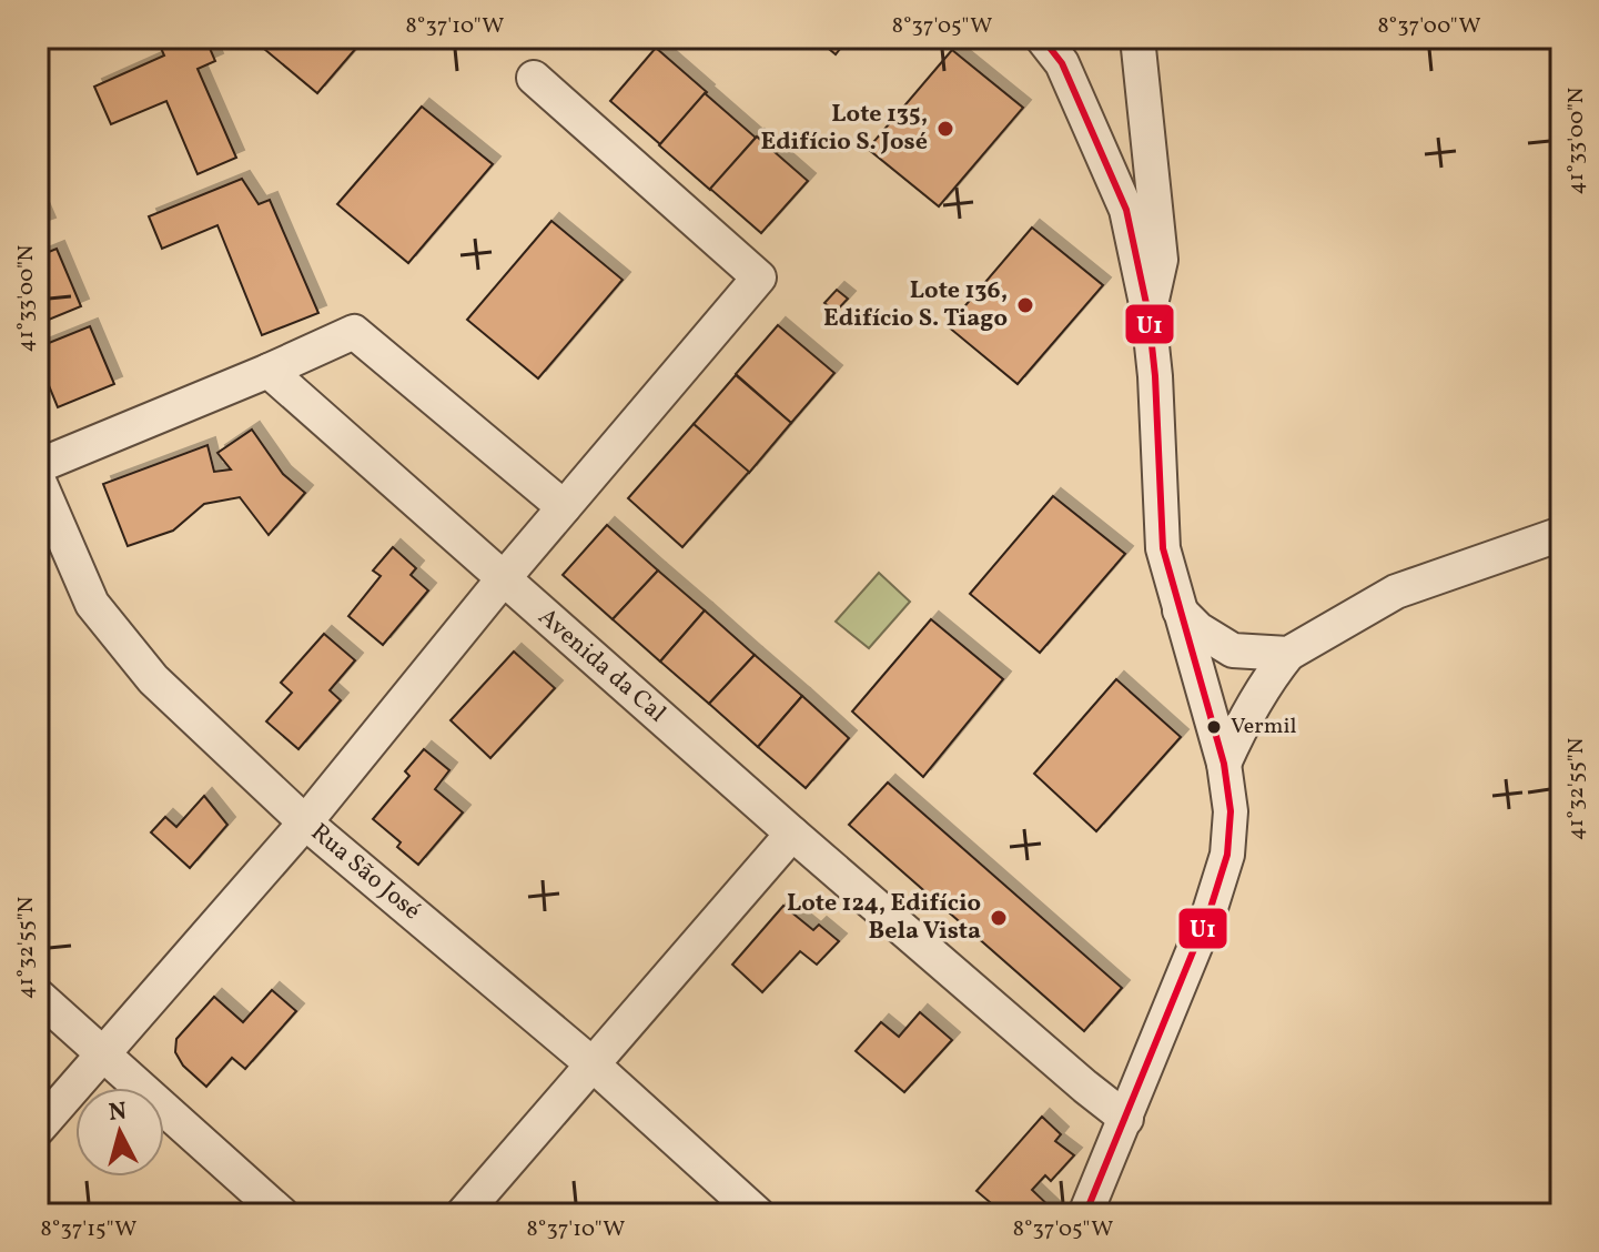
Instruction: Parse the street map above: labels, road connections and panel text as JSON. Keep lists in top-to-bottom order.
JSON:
{
  "streets": {
    "street": ["Avenida da Cal", "Rua São José"]
  },
  "places": [
    "Lote 135, Edifício S. José",
    "Lote 136, Edifício S. Tiago",
    "Vermil",
    "Lote 124, Edifício Bela Vista"
  ],
  "lines": ["transit line U1"],
  "north": "top",
  "coordinates": [
    "8°37'10\"W",
    "8°37'05\"W",
    "8°37'00\"W",
    "41°33'00\"N",
    "41°32'55\"N",
    "8°37'15\"W"
  ]
}
